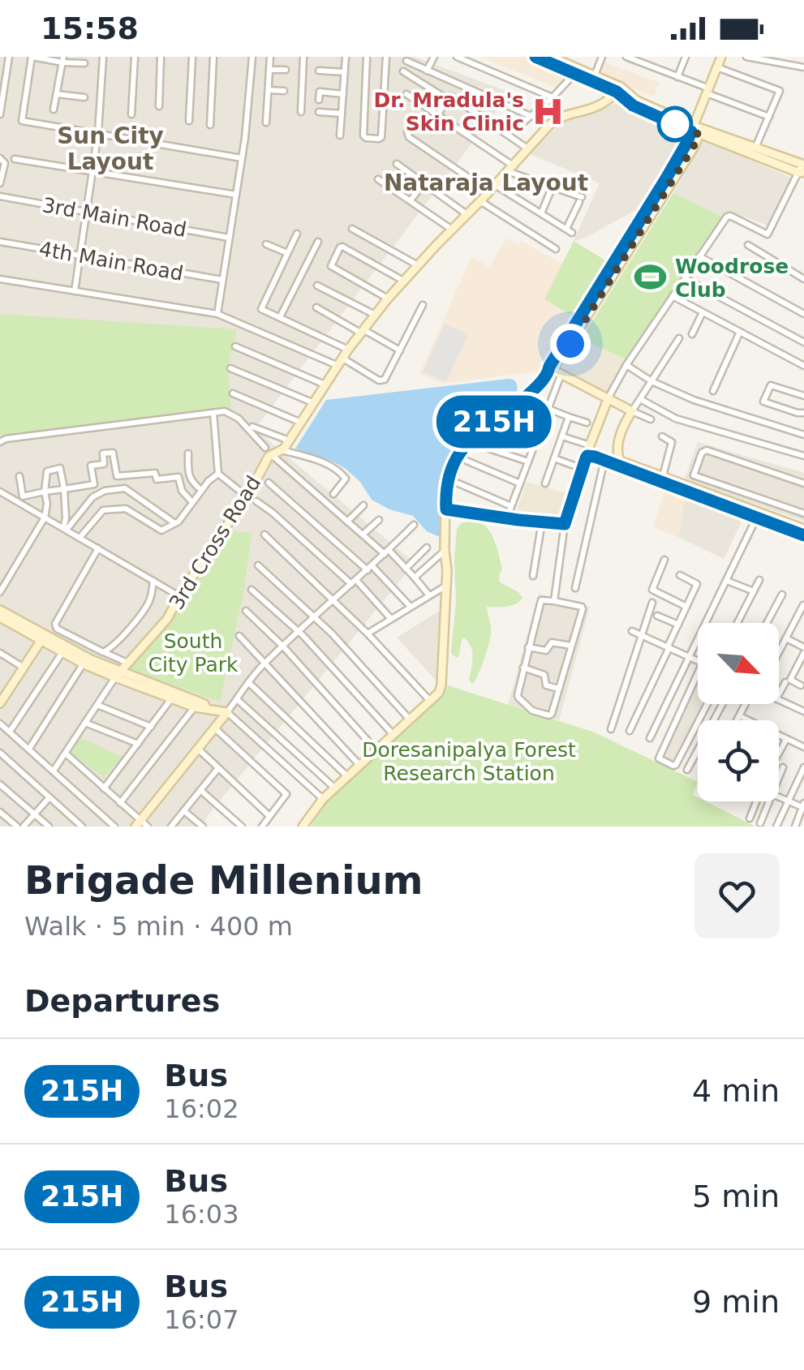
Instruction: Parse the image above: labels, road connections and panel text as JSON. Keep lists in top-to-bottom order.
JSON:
{
  "streets": {
    "street": ["3rd Main Road", "4th Main Road", "3rd Cross Road"]
  },
  "districts": ["Sun City Layout", "Nataraja Layout"],
  "parks": ["South City Park", "Doresanipalya Forest Research Station"],
  "places": {
    "hospital": ["Dr. Mradula's Skin Clinic"],
    "sports": ["Woodrose Club"]
  },
  "lines": ["bus line 215H"],
  "north": "bottom right",
  "page": {
    "status": "15:58",
    "on_map": "215H",
    "heading": [
      ["Brigade Millenium", "Walk · 5 min · 400 m"],
      "Departures"
    ],
    "list": [
      {
        "mark": "215H",
        "name": "Bus",
        "note": "16:02",
        "value": "4 min"
      },
      {
        "mark": "215H",
        "name": "Bus",
        "note": "16:03",
        "value": "5 min"
      },
      {
        "mark": "215H",
        "name": "Bus",
        "note": "16:07",
        "value": "9 min"
      }
    ]
  }
}
